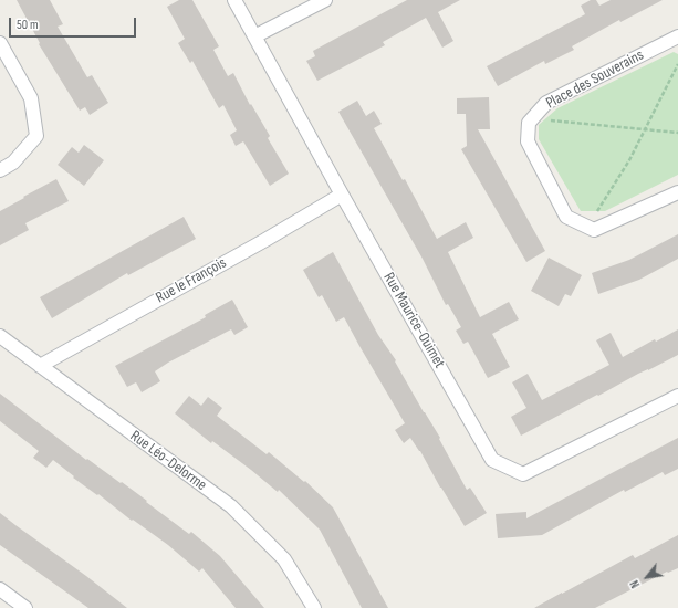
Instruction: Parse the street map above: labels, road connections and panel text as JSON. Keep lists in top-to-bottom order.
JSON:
{
  "streets": {
    "street": [
      "Place des Souverains",
      "Rue le François",
      "Rue Maurice-Ouimet",
      "Rue Léo-Delorme"
    ]
  },
  "crossings": [
    ["Rue le François", "Rue Maurice-Ouimet"],
    ["Rue le François", "Rue Léo-Delorme"]
  ],
  "scale_bar": "50 m",
  "north": "bottom left"
}
